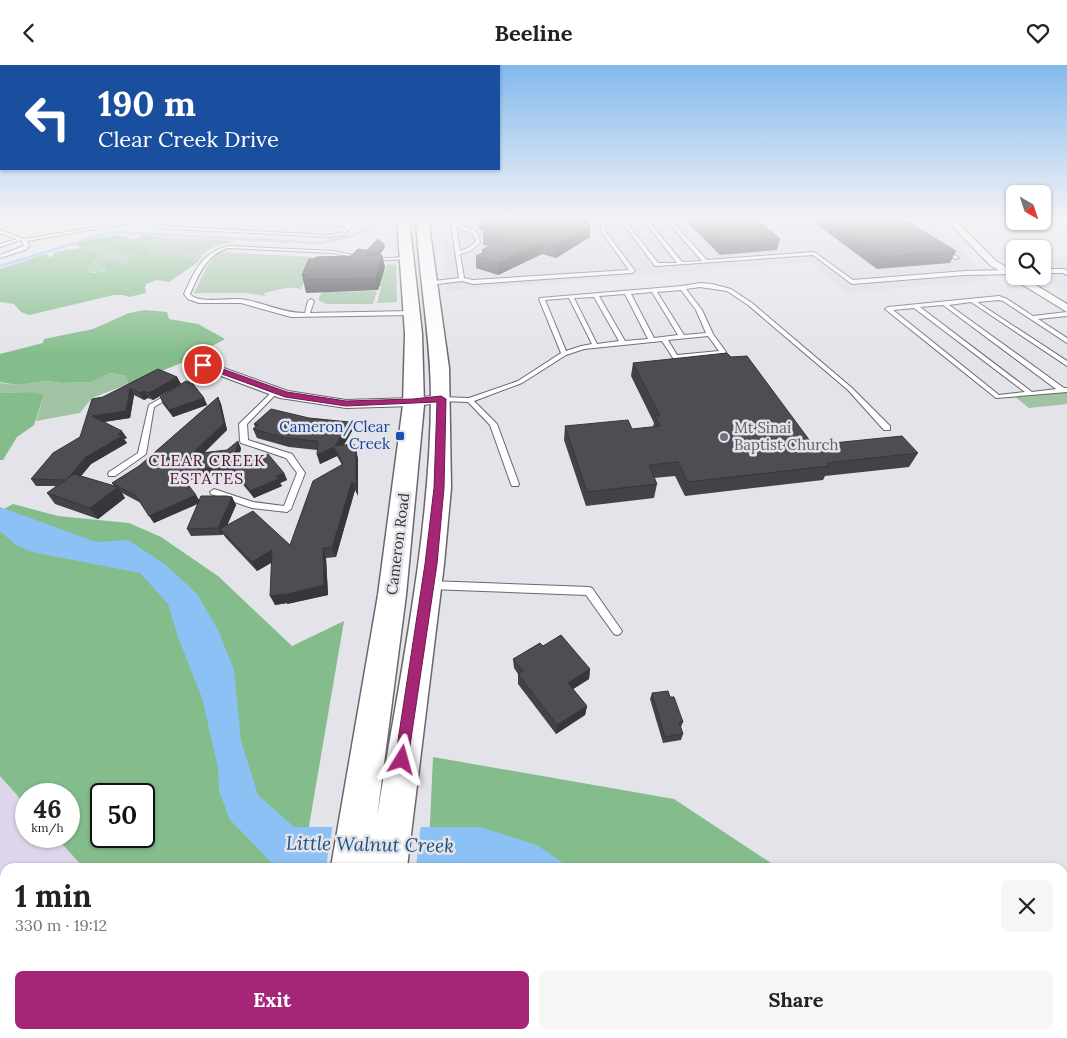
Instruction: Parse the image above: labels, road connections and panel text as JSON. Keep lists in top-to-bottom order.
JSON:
{
  "streets": {
    "main road": ["Cameron Road"]
  },
  "districts": ["CLEAR CREEK ESTATES"],
  "water": ["Little Walnut Creek"],
  "places": {
    "transit": ["Cameron/Clear Creek"],
    "other": ["Mt Sinai Baptist Church"]
  },
  "north": "bottom right",
  "page": {
    "header": "Beeline",
    "turn": ["190 m", "Clear Creek Drive"],
    "speed": "46 km/h",
    "limit": "50",
    "heading": ["1 min", "330 m · 19:12"],
    "buttons": ["Exit", "Share"]
  }
}
